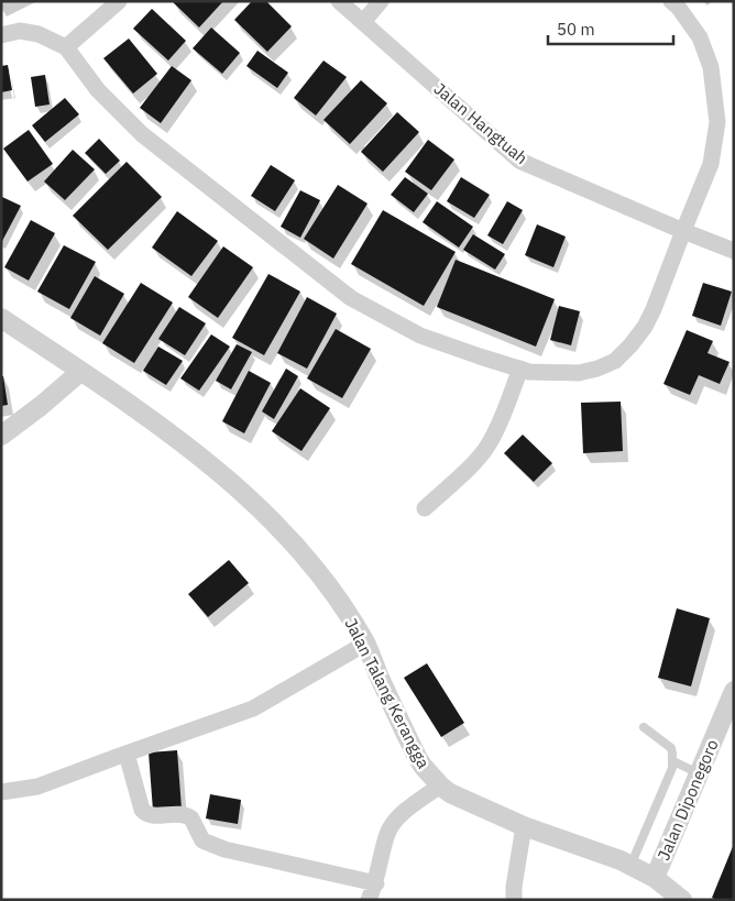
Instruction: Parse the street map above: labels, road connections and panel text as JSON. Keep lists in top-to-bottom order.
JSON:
{
  "streets": {
    "street": ["Jalan Hangtuah", "Jalan Talang Kerangga", "Jalan Diponegoro"]
  },
  "crossings": [
    ["Jalan Talang Kerangga", "Jalan Diponegoro"]
  ],
  "scale_bar": "50 m"
}
